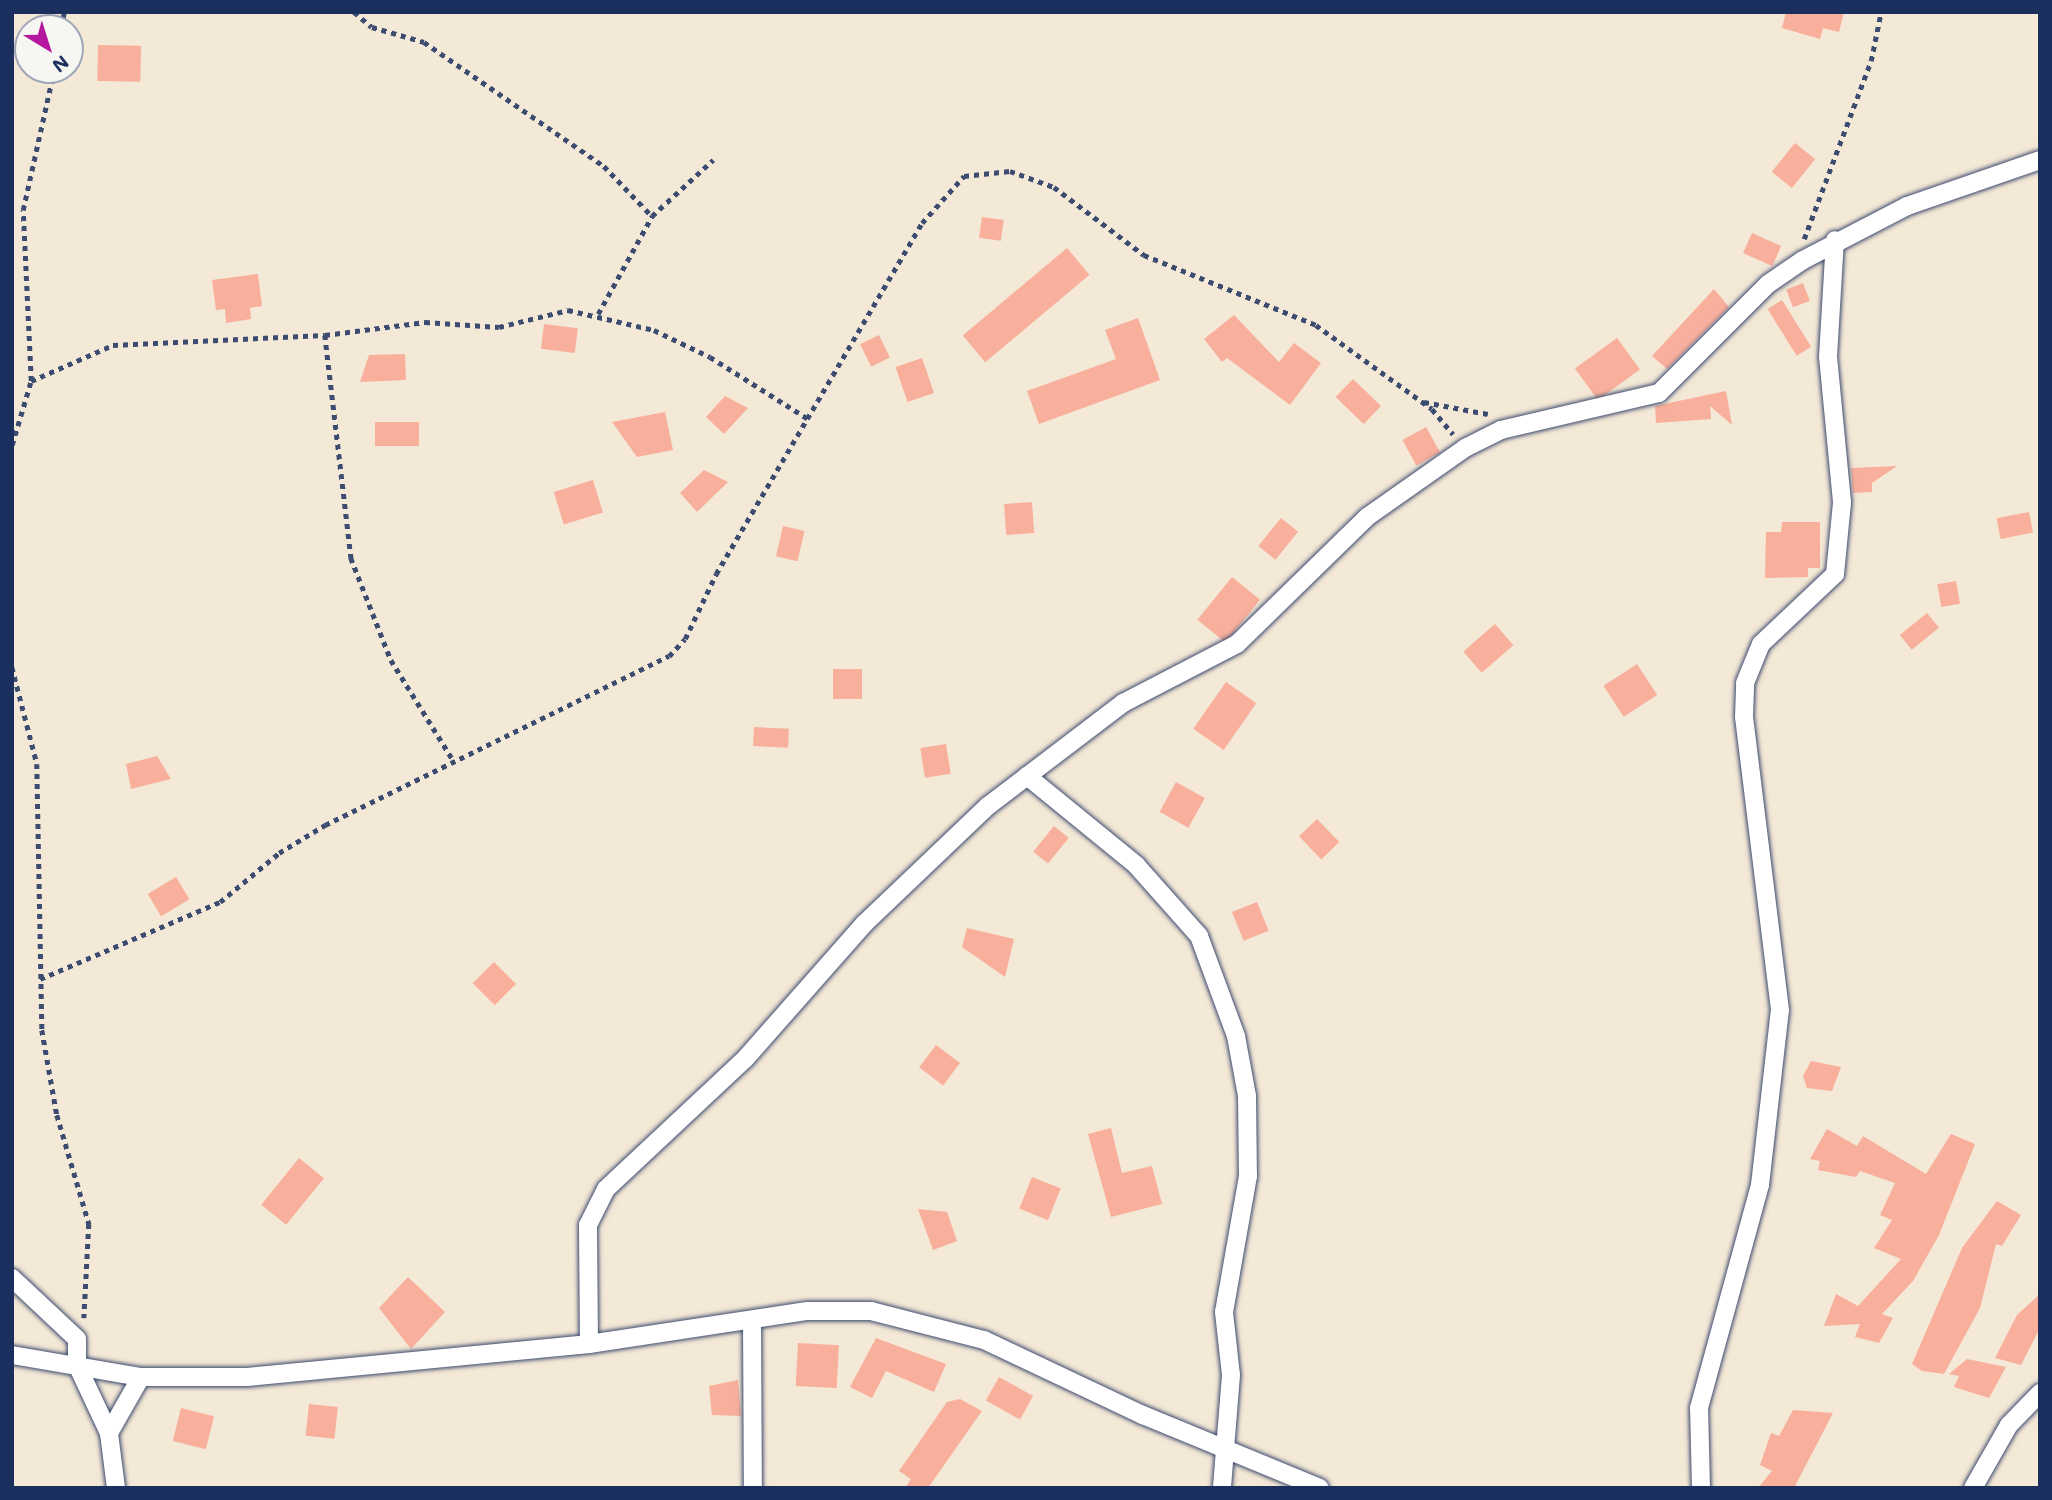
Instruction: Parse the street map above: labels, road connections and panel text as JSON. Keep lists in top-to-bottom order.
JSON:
{
  "north": "bottom right"
}
